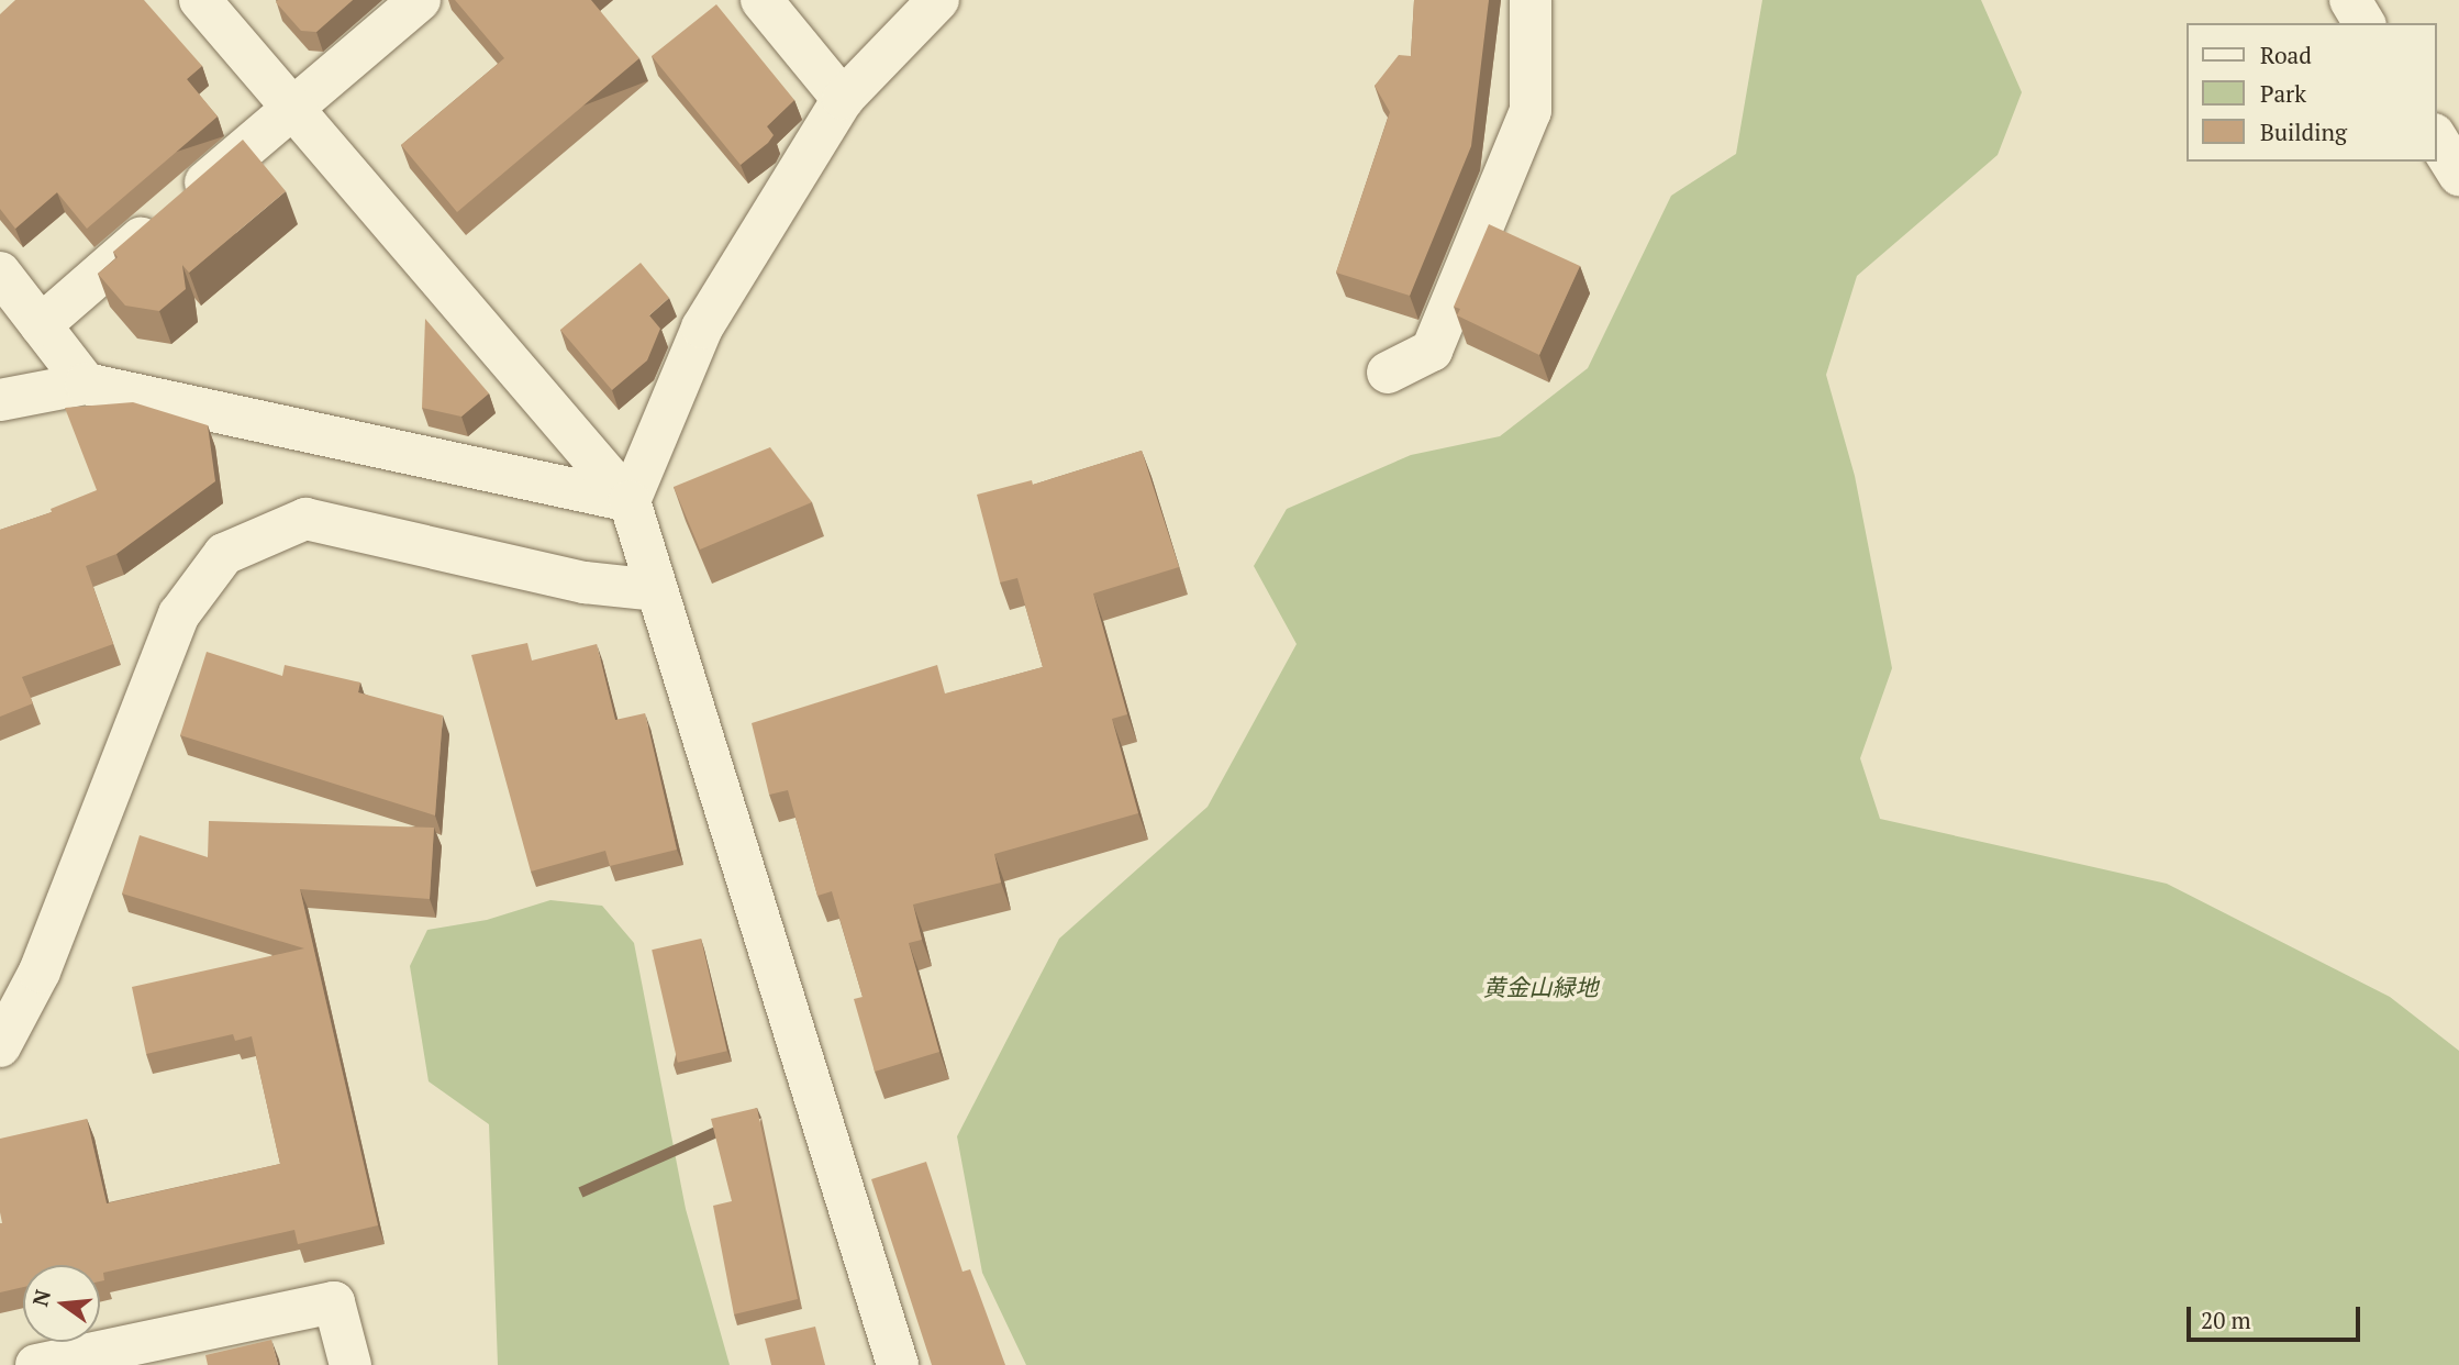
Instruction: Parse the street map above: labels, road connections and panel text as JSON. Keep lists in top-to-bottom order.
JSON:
{
  "parks": ["黄金山緑地"],
  "legend": ["Road", "Park", "Building"],
  "scale_bar": "20 m",
  "north": "left"
}
